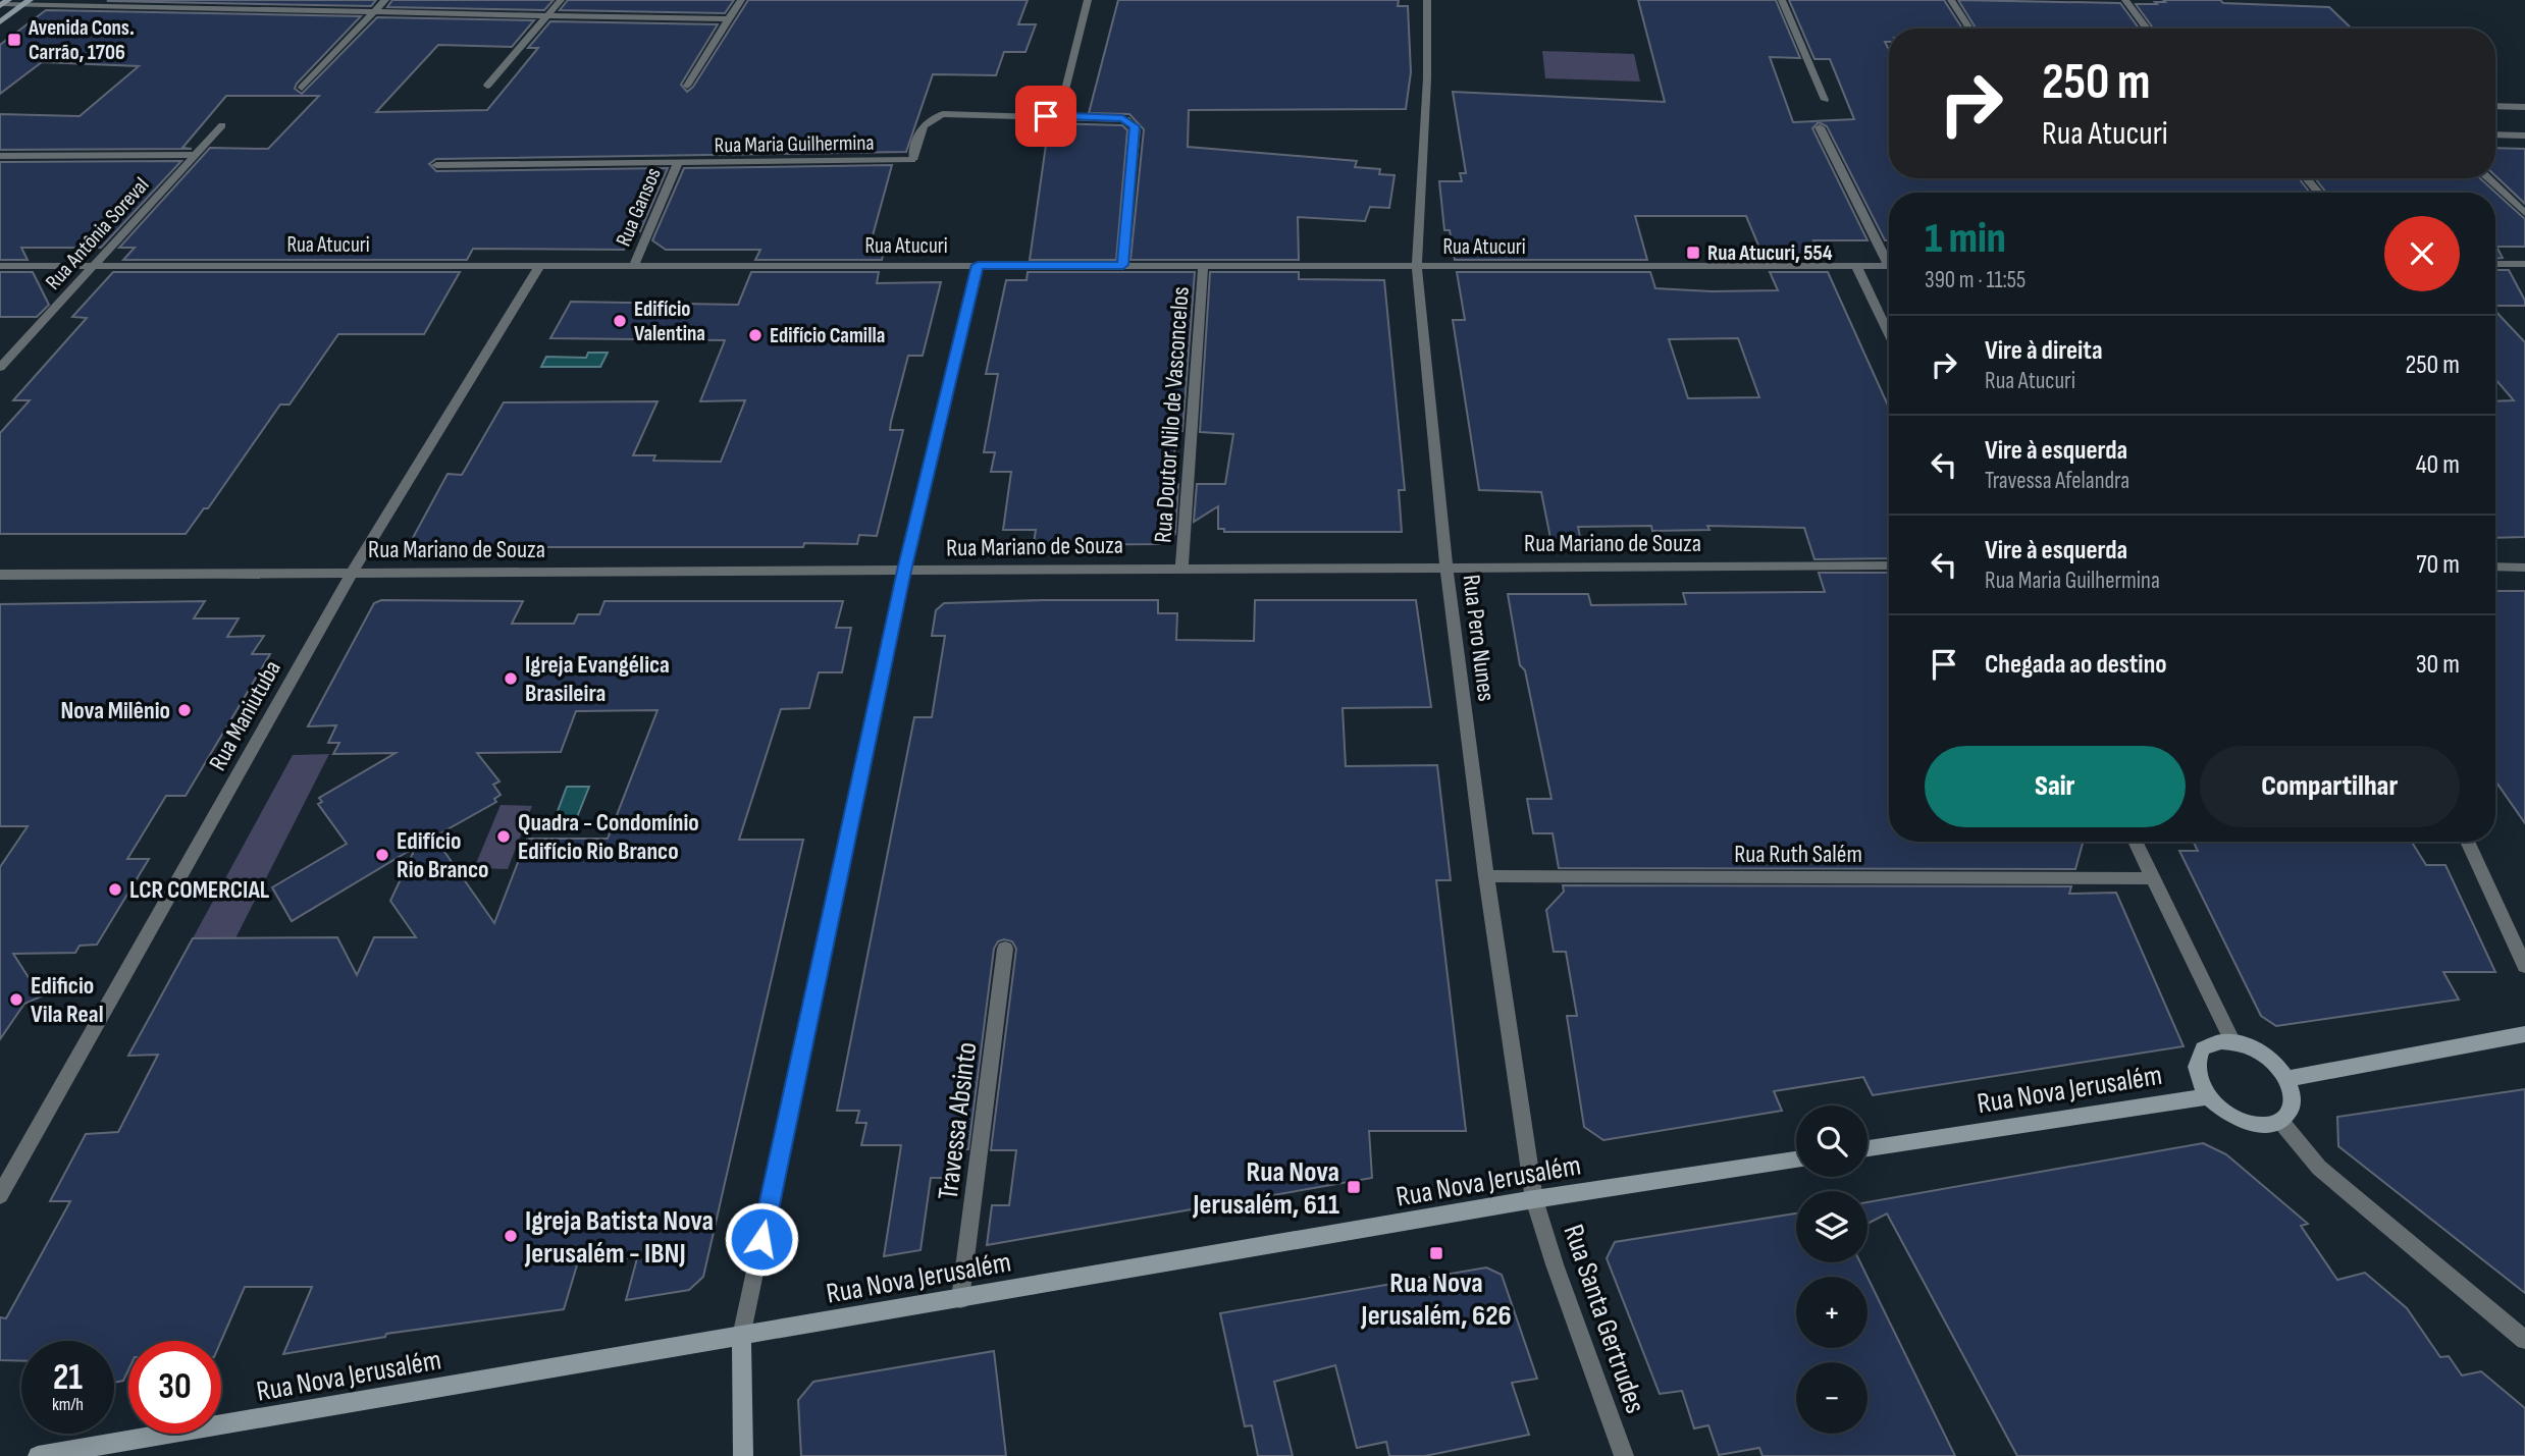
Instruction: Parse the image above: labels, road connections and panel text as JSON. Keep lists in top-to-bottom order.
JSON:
{
  "streets": {
    "street": [
      "Rua Maria Guilhermina",
      "Rua Gansos",
      "Rua Antônia Soreval",
      "Rua Atucuri",
      "Rua Doutor Nilo de Vasconcelos",
      "Rua Mariano de Souza",
      "Rua Pero Nunes",
      "Rua Maniutuba",
      "Rua Ruth Salém",
      "Rua Nova Jerusalém",
      "Travessa Absinto",
      "Rua Santa Gertrudes"
    ]
  },
  "crossings": [
    ["Rua Maria Guilhermina", "Rua Gansos"],
    ["Rua Maria Guilhermina", "Rua Atucuri"],
    ["Rua Gansos", "Rua Atucuri"],
    ["Rua Antônia Soreval", "Rua Atucuri"],
    ["Rua Atucuri", "Rua Doutor Nilo de Vasconcelos"],
    ["Rua Atucuri", "Rua Pero Nunes"],
    ["Rua Atucuri", "Rua Maniutuba"],
    ["Rua Doutor Nilo de Vasconcelos", "Rua Mariano de Souza"],
    ["Rua Mariano de Souza", "Rua Pero Nunes"],
    ["Rua Mariano de Souza", "Rua Maniutuba"],
    ["Rua Pero Nunes", "Rua Ruth Salém"],
    ["Rua Pero Nunes", "Rua Nova Jerusalém"],
    ["Rua Pero Nunes", "Rua Santa Gertrudes"],
    ["Rua Nova Jerusalém", "Travessa Absinto"],
    ["Rua Nova Jerusalém", "Rua Santa Gertrudes"]
  ],
  "places": {
    "transit": [
      "Avenida Cons. Carrão, 1706",
      "Rua Atucuri, 554",
      "Rua Nova Jerusalém, 611",
      "Rua Nova Jerusalém, 626"
    ],
    "other": [
      "Edifício Valentina",
      "Edifício Camilla",
      "Igreja Evangélica Brasileira",
      "Nova Milênio",
      "Quadra - Condomínio Edifício Rio Branco",
      "Edifício Rio Branco",
      "LCR COMERCIAL",
      "Edificio Vila Real",
      "Igreja Batista Nova Jerusalém - IBNJ"
    ]
  },
  "page": {
    "turn": ["250 m", "Rua Atucuri"],
    "heading": ["1 min", "390 m · 11:55"],
    "list": [
      {
        "name": "Vire à direita",
        "note": "Rua Atucuri",
        "value": "250 m"
      },
      {
        "name": "Vire à esquerda",
        "note": "Travessa Afelandra",
        "value": "40 m"
      },
      {
        "name": "Vire à esquerda",
        "note": "Rua Maria Guilhermina",
        "value": "70 m"
      },
      {
        "name": "Chegada ao destino",
        "value": "30 m"
      }
    ],
    "buttons": ["Sair", "Compartilhar"],
    "map_buttons": ["+", "−"],
    "speed": "21 km/h",
    "limit": "30"
  }
}
